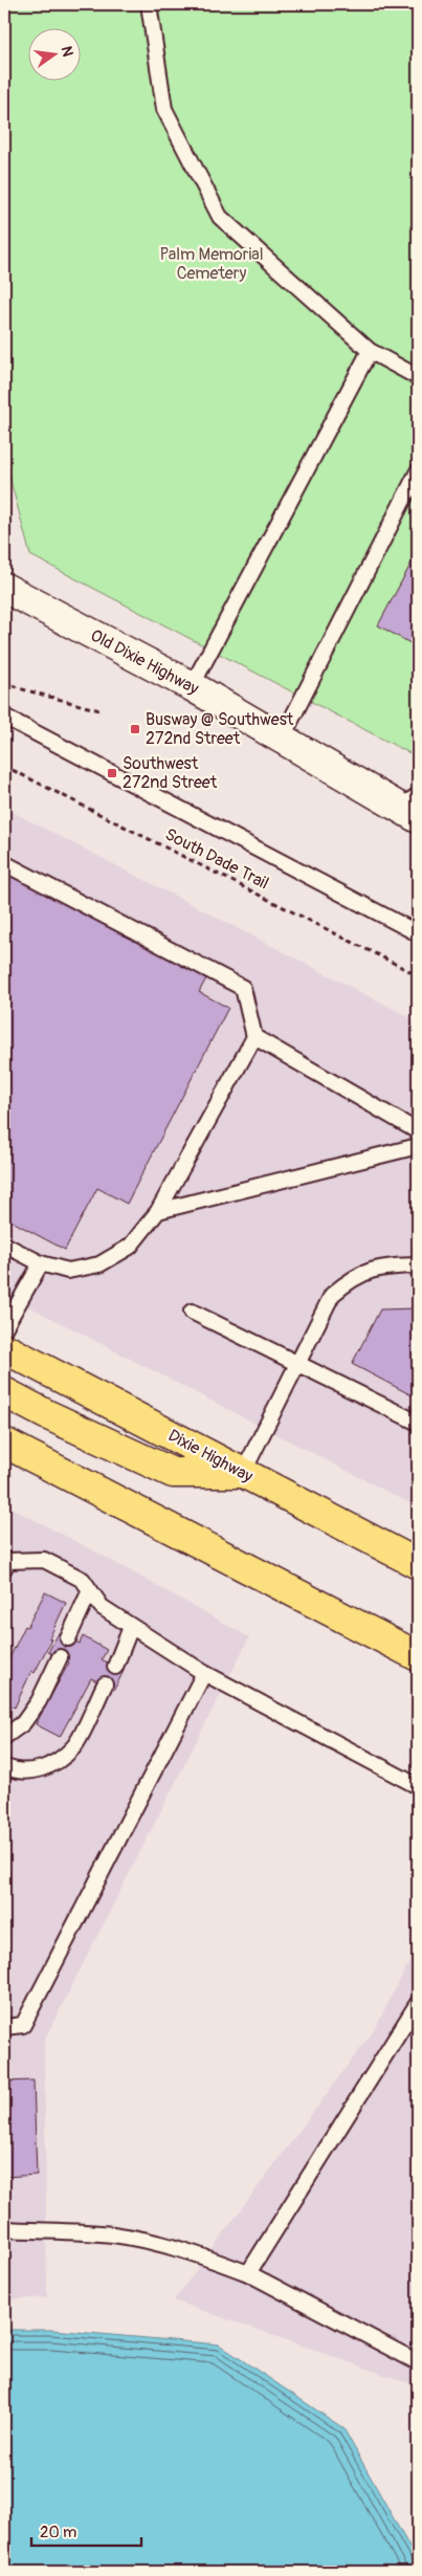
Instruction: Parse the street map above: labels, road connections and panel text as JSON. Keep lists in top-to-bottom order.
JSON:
{
  "streets": {
    "highway": ["Dixie Highway"],
    "street": ["Old Dixie Highway"],
    "path": ["South Dade Trail"]
  },
  "parks": ["Palm Memorial Cemetery"],
  "places": {
    "transit": ["Busway @ Southwest 272nd Street", "Southwest 272nd Street"]
  },
  "scale_bar": "20 m",
  "north": "right"
}
